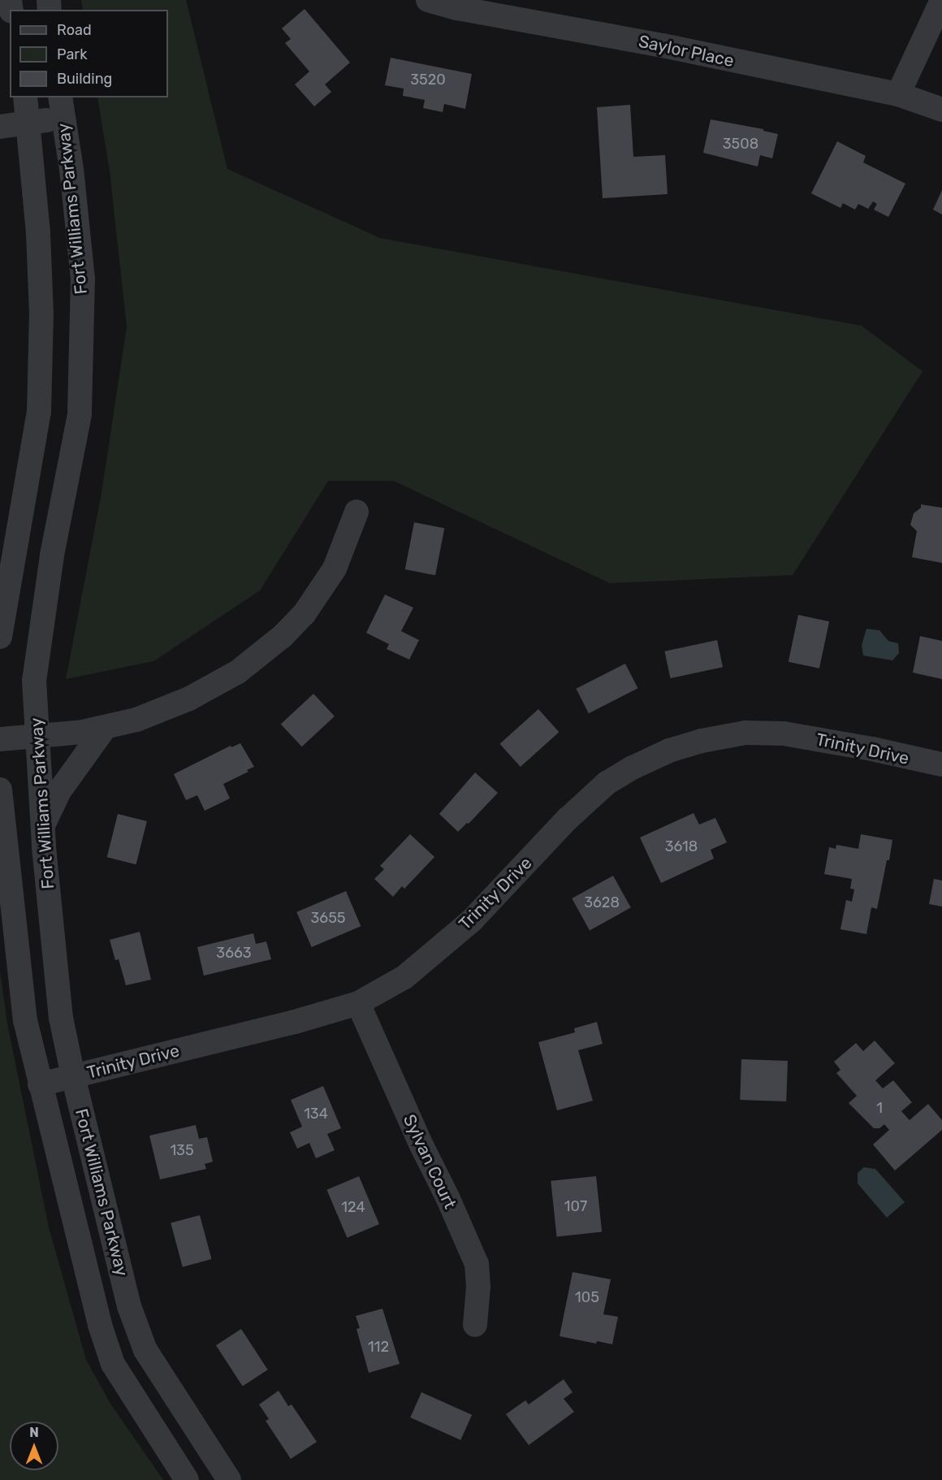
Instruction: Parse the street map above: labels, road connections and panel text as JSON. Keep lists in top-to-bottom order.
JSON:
{
  "streets": {
    "street": [
      "Saylor Place",
      "Fort Williams Parkway",
      "Trinity Drive",
      "Sylvan Court"
    ]
  },
  "crossings": [
    ["Fort Williams Parkway", "Trinity Drive"],
    ["Trinity Drive", "Sylvan Court"]
  ],
  "house_numbers": [
    "3520",
    "3508",
    "3618",
    "3628",
    "3655",
    "3663",
    "1",
    "134",
    "135",
    "107",
    "124",
    "105",
    "112"
  ],
  "legend": ["Road", "Park", "Building"],
  "north": "top"
}
